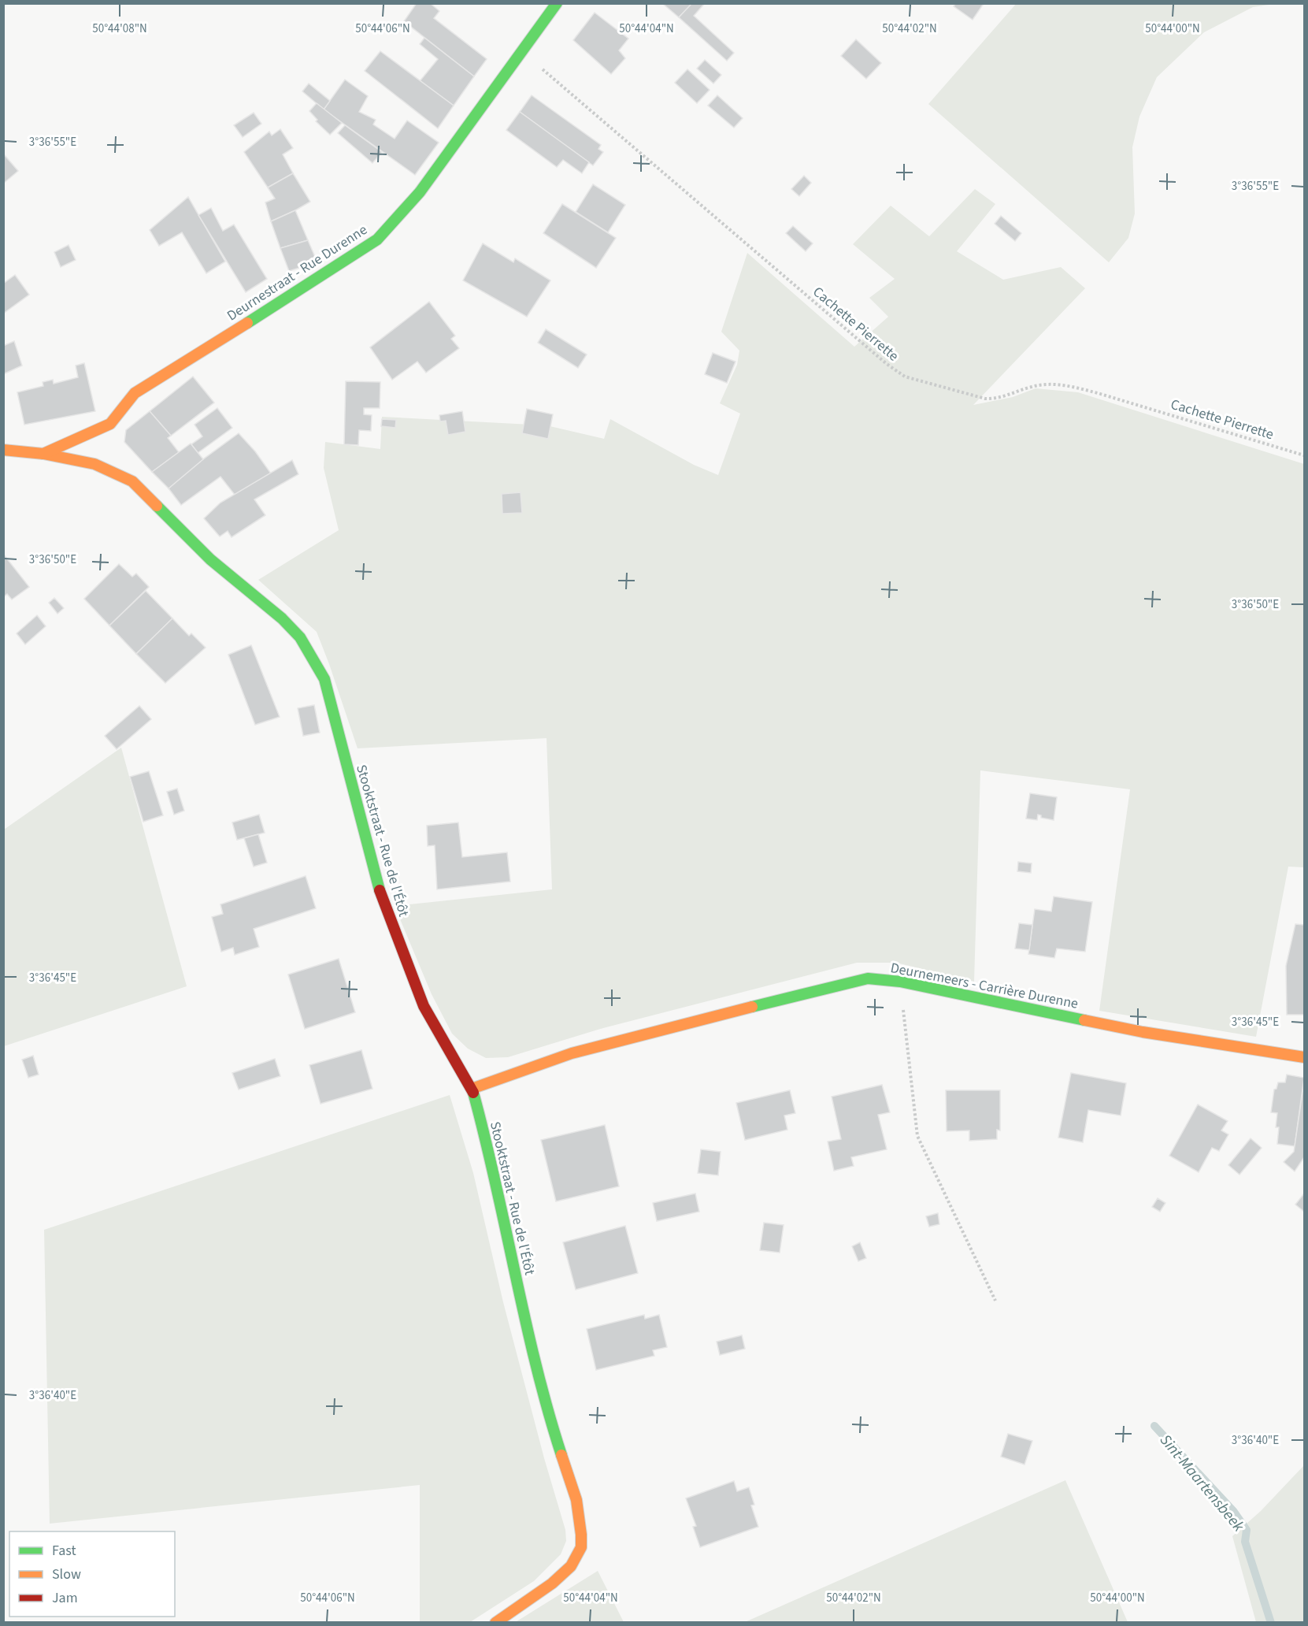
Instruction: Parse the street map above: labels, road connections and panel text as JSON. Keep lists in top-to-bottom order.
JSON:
{
  "streets": {
    "street": ["Deurnestraat - Rue Durenne", "Stooktstraat - Rue de l'Étôt", "Deurnemeers - Carrière Durenne"],
    "path": ["Cachette Pierrette"]
  },
  "crossings": [
    ["Deurnestraat - Rue Durenne", "Cachette Pierrette"],
    ["Deurnestraat - Rue Durenne", "Stooktstraat - Rue de l'Étôt"],
    ["Stooktstraat - Rue de l'Étôt", "Deurnemeers - Carrière Durenne"]
  ],
  "water": ["Sint-Maartensbeek"],
  "legend": ["Fast", "Slow", "Jam"],
  "coordinates": [
    "50°44'08\"N",
    "50°44'06\"N",
    "50°44'04\"N",
    "50°44'02\"N",
    "50°44'00\"N",
    "3°36'55\"E",
    "3°36'50\"E",
    "3°36'45\"E",
    "3°36'40\"E"
  ]
}
